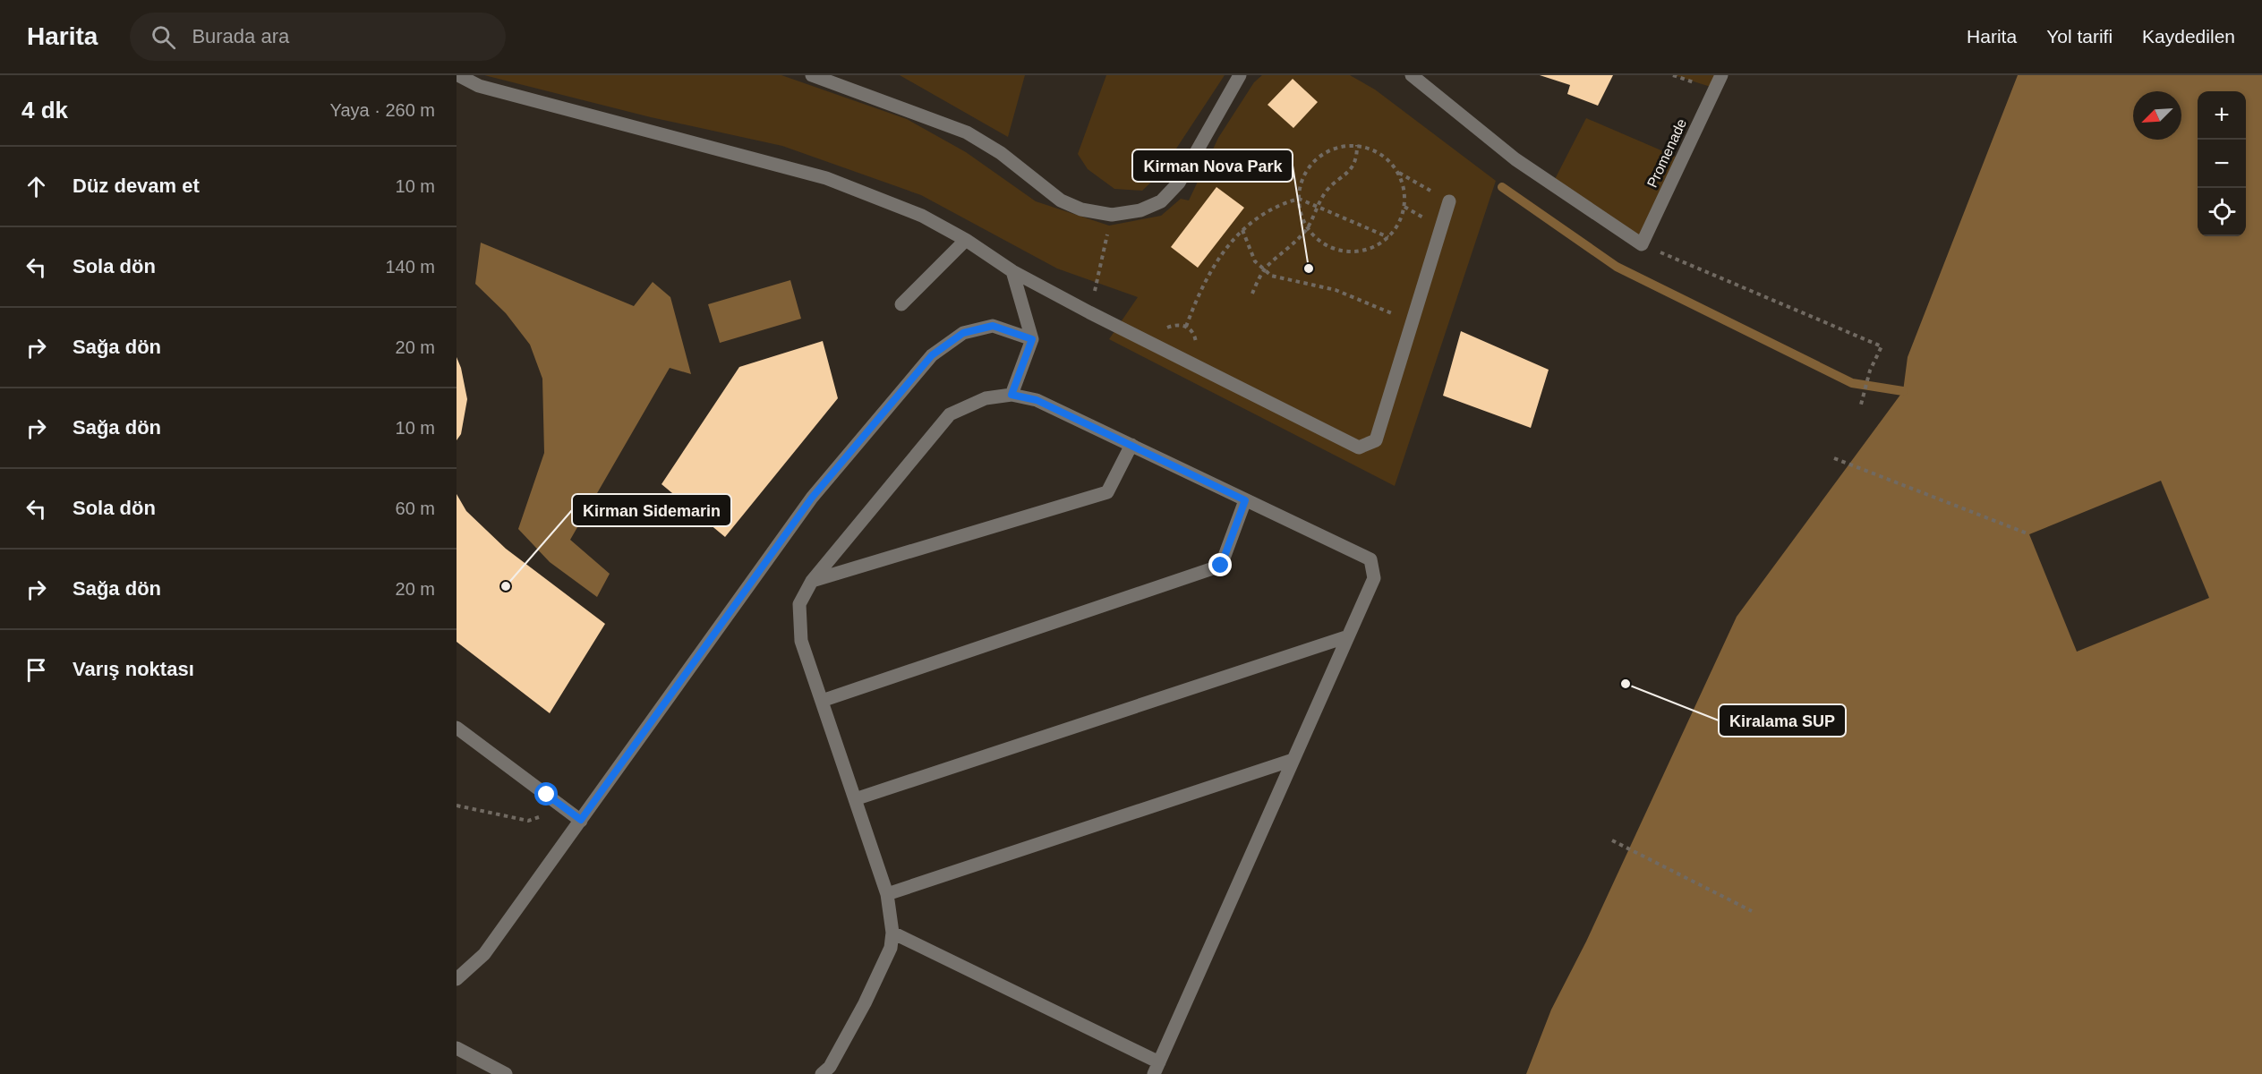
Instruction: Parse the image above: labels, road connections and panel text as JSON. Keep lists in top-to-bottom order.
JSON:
{
  "streets": {
    "street": ["Promenade"]
  },
  "places": ["Kirman Nova Park", "Kirman Sidemarin", "Kiralama SUP"],
  "north": "bottom left",
  "page": {
    "header": "Harita",
    "search": "Burada ara",
    "nav": ["Harita", "Yol tarifi", "Kaydedilen"],
    "heading": ["4 dk", "Yaya · 260 m"],
    "map_buttons": ["+", "−"],
    "list": [
      ["Düz devam et", "10 m"],
      ["Sola dön", "140 m"],
      ["Sağa dön", "20 m"],
      ["Sağa dön", "10 m"],
      ["Sola dön", "60 m"],
      ["Sağa dön", "20 m"],
      "Varış noktası"
    ]
  }
}
